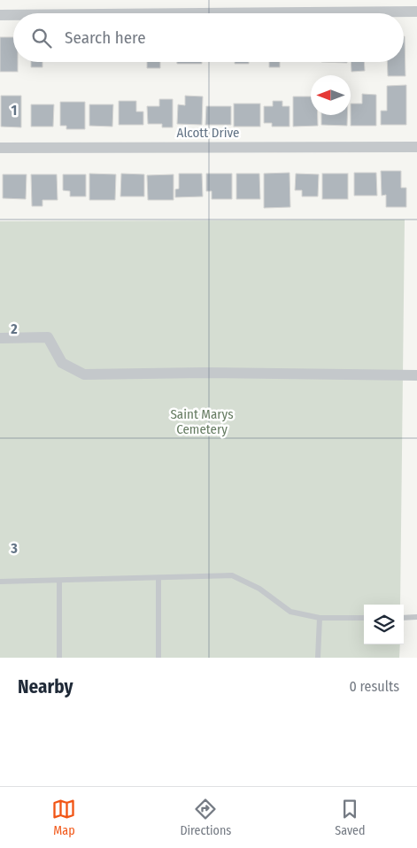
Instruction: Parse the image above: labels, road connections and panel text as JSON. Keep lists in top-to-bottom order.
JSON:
{
  "streets": {
    "street": ["Alcott Drive"]
  },
  "parks": ["Saint Marys Cemetery"],
  "north": "left",
  "page": {
    "search": "Search here",
    "heading": ["Nearby", "0 results"],
    "nav": ["Map", "Directions", "Saved"]
  },
  "grid": {
    "rows": ["1", "2", "3"]
  }
}
